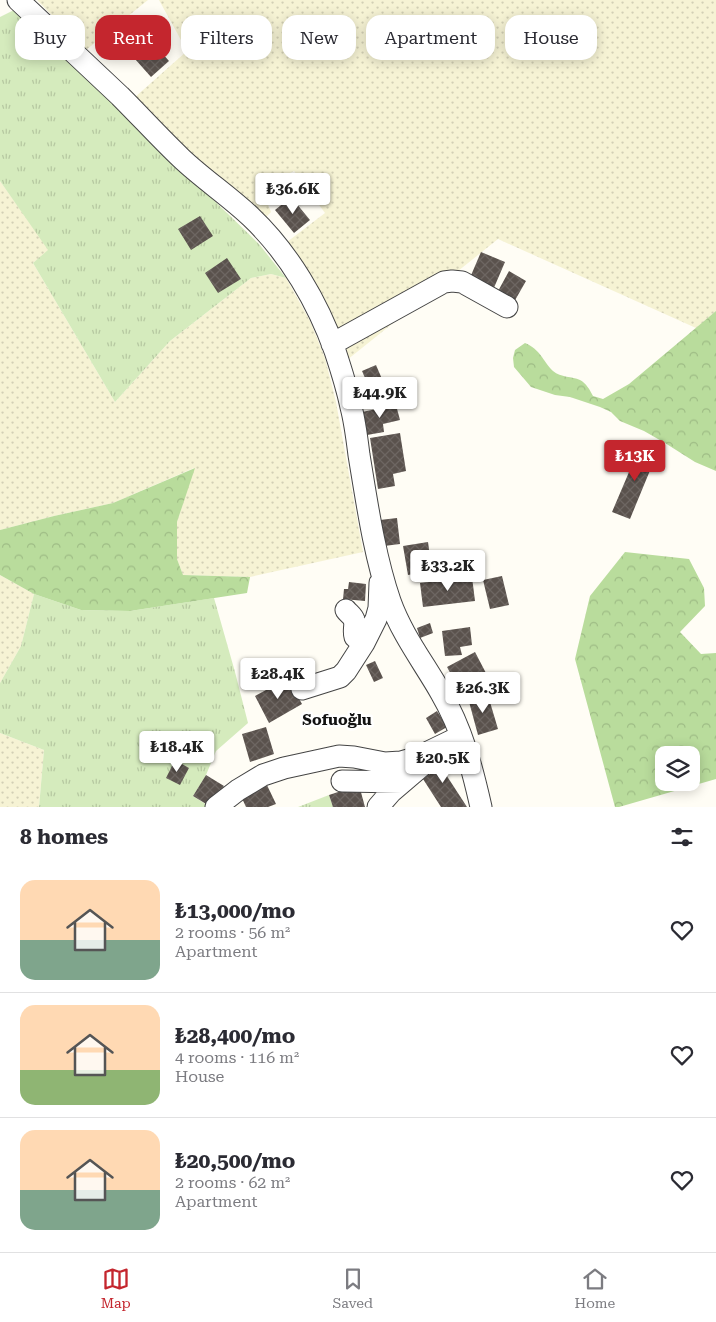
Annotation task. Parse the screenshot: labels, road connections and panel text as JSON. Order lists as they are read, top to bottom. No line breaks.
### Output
{"districts":["Sofuoğlu"],"page":{"chip":["Buy","Rent","Filters","New","Apartment","House"],"price":["₺36.6K","₺44.9K","₺13K","₺33.2K","₺28.4K","₺26.3K","₺18.4K","₺20.5K"],"heading":"8 homes","list":[{"name":"₺13,000/mo","note":"2 rooms · 56 m² · Apartment"},{"name":"₺28,400/mo","note":"4 rooms · 116 m² · House"},{"name":"₺20,500/mo","note":"2 rooms · 62 m² · Apartment"}],"tabs":["Map","Saved","Home"]}}
